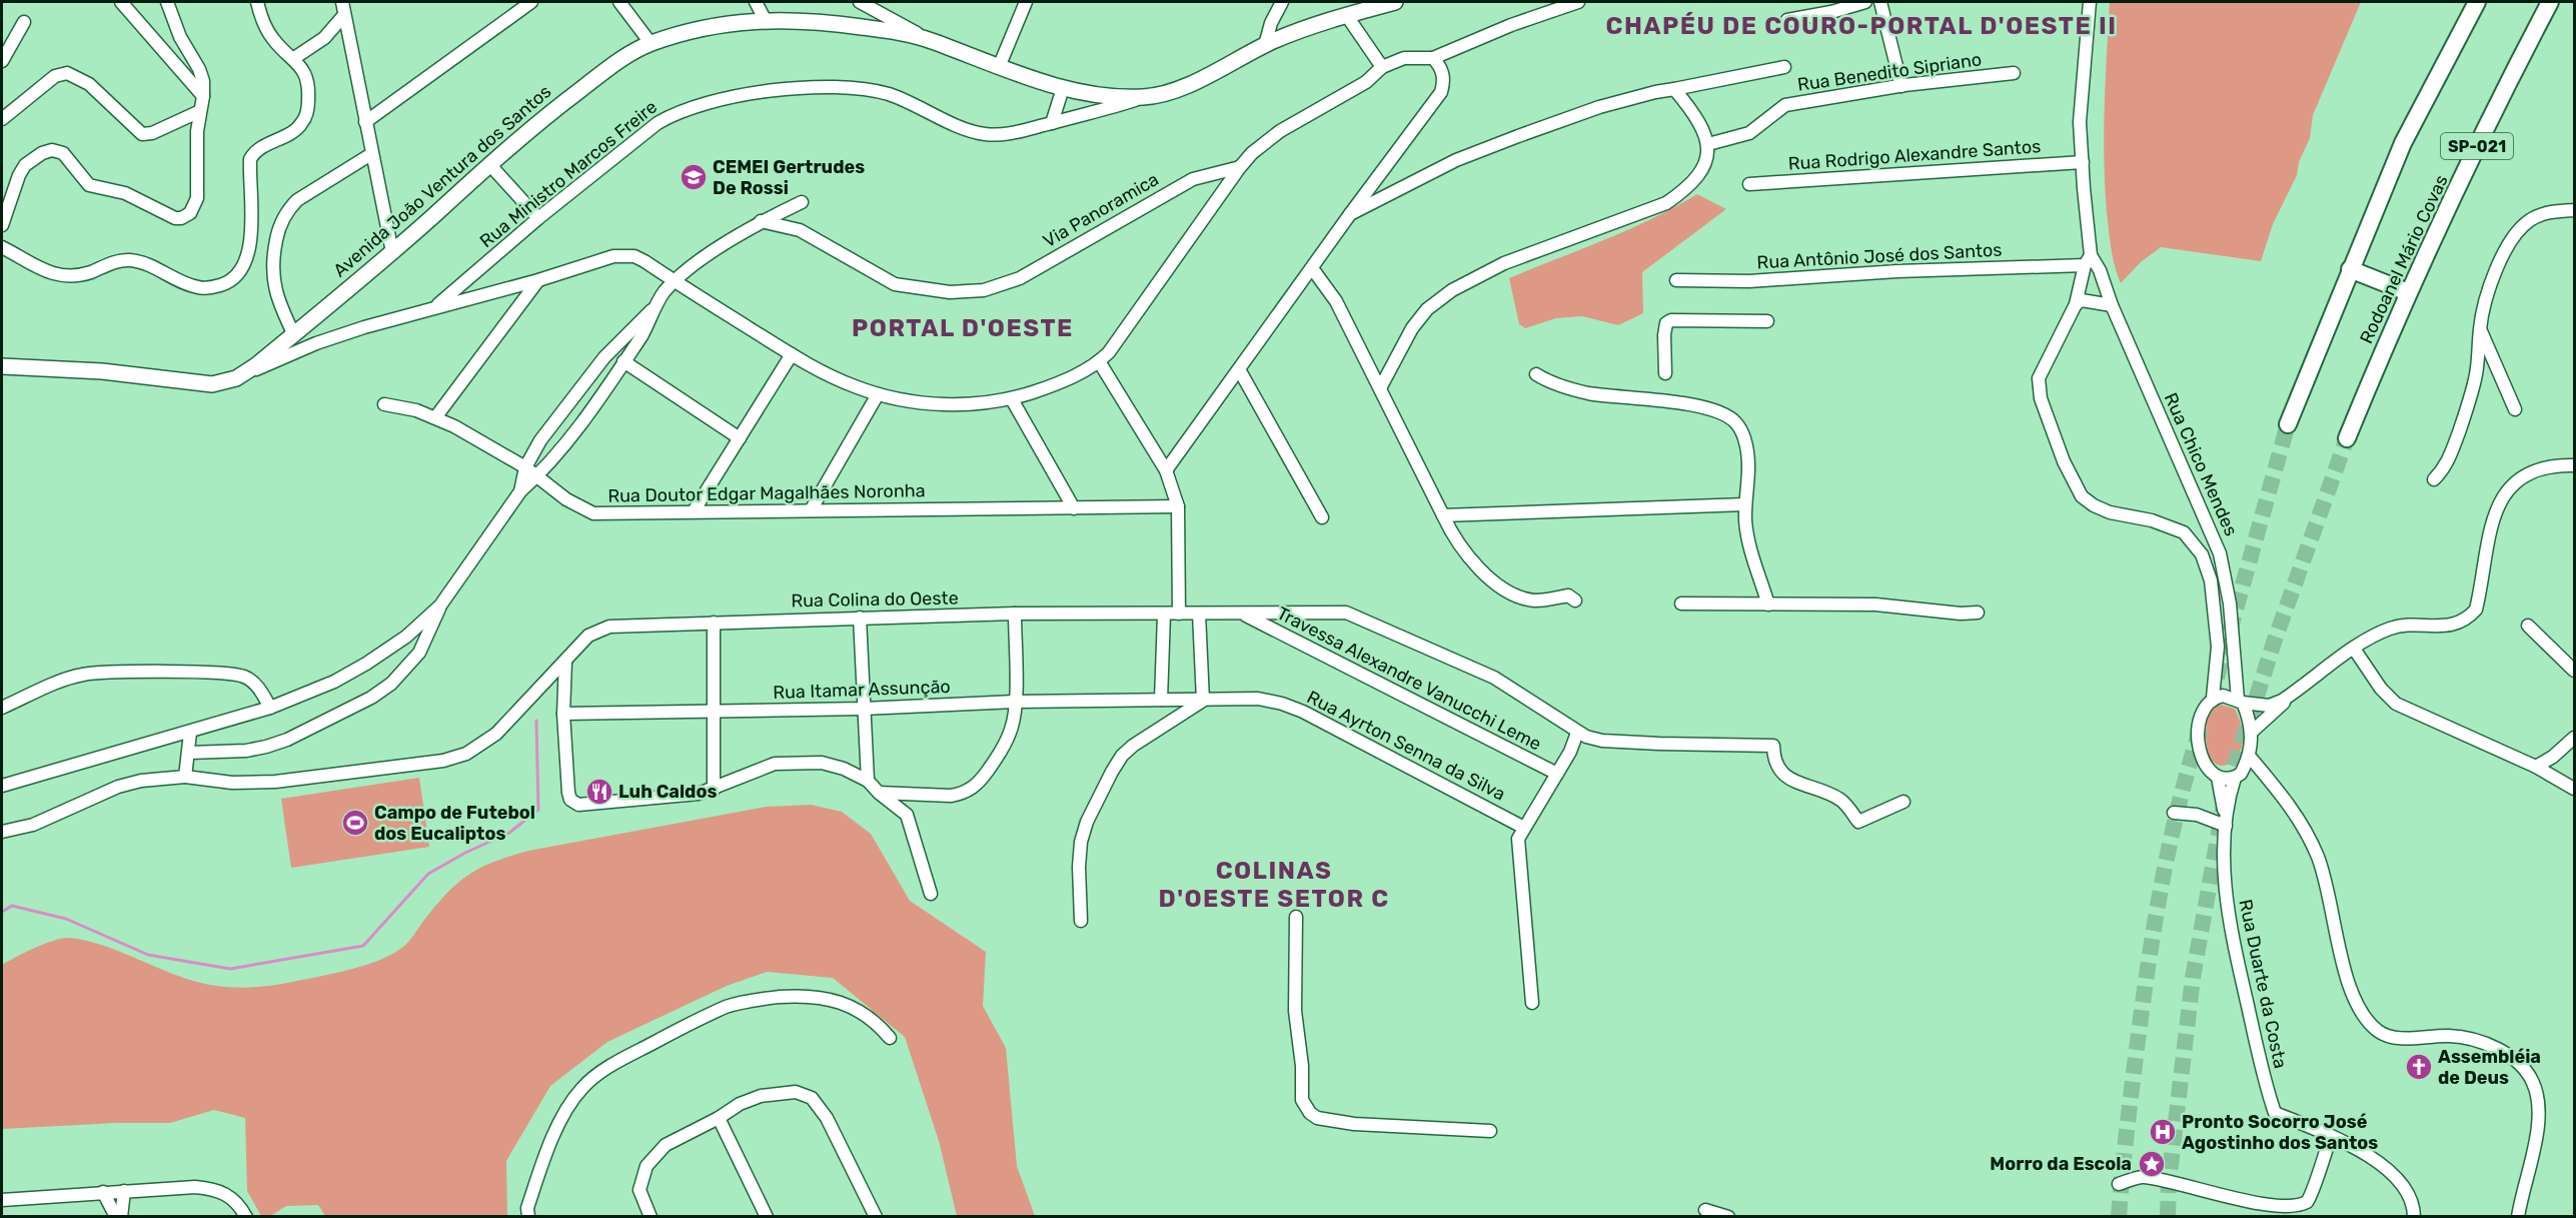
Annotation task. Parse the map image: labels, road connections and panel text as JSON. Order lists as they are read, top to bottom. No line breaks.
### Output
{"streets":{"highway":["SP-021","Rodoanel Mário Covas"],"main road":["Avenida João Ventura dos Santos"],"street":["Rua Benedito Sipriano","Rua Rodrigo Alexandre Santos","Rua Ministro Marcos Freire","Via Panoramica","Rua Antônio José dos Santos","Rua Chico Mendes","Rua Doutor Edgar Magalhães Noronha","Rua Colina do Oeste","Travessa Alexandre Vanucchi Leme","Rua Itamar Assunção","Rua Ayrton Senna da Silva","Rua Duarte da Costa"]},"crossings":[["Rua Rodrigo Alexandre Santos","Rua Chico Mendes"],["Rua Ministro Marcos Freire","Avenida João Ventura dos Santos"],["Rua Antônio José dos Santos","Rua Chico Mendes"],["Rua Chico Mendes","Rua Duarte da Costa"],["Rua Colina do Oeste","Travessa Alexandre Vanucchi Leme"],["Rua Itamar Assunção","Rua Ayrton Senna da Silva"]],"districts":["CHAPÉU DE COURO-PORTAL D'OESTE II","PORTAL D'OESTE","COLINAS D'OESTE SETOR C"],"places":{"school or university":["CEMEI Gertrudes De Rossi"],"restaurant":["Luh Caldos"],"sports":["Campo de Futebol dos Eucaliptos"],"church":["Assembléia de Deus"],"hospital":["Pronto Socorro José Agostinho dos Santos"],"place":["Morro da Escola"]}}
